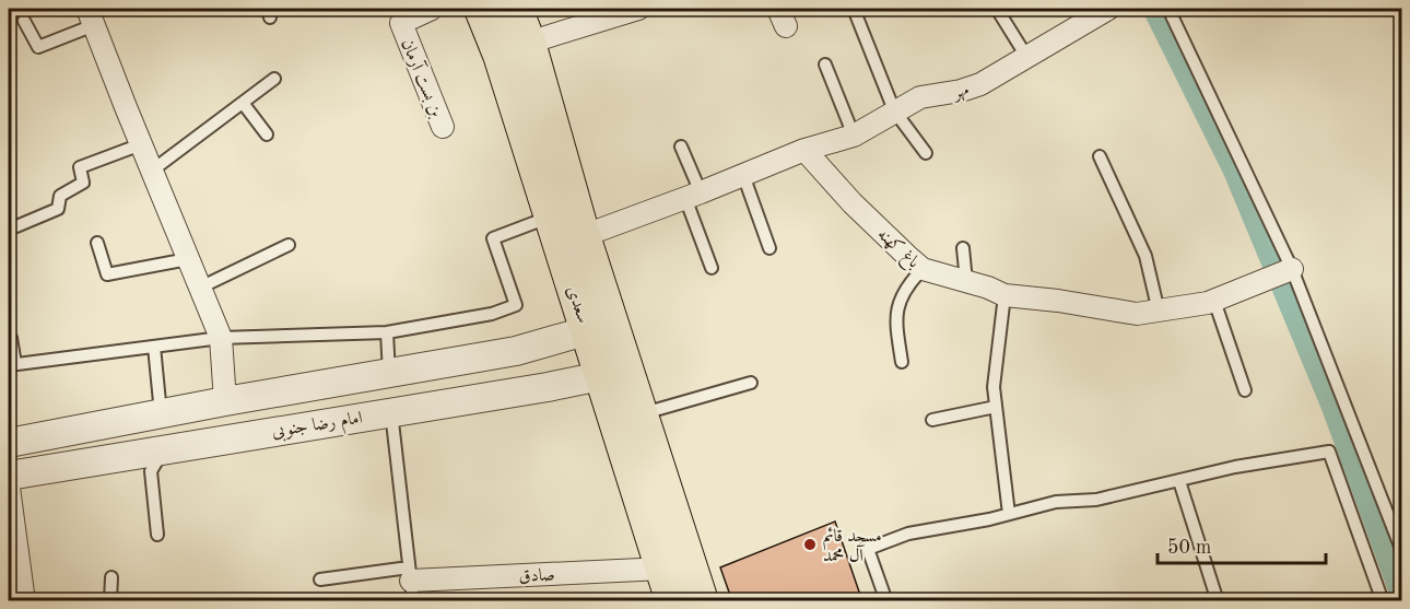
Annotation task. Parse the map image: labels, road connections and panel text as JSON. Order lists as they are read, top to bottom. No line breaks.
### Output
{"streets":{"main road":["سعدی"],"street":["بن بست آرمان","مهر","باغ کهنه","امام رضا جنوبی","صادق"]},"crossings":[["مهر","باغ کهنه"],["سعدی","امام رضا جنوبی"],["سعدی","صادق"]],"places":["مسجد قائم آل محمد"],"scale_bar":"50 m"}
